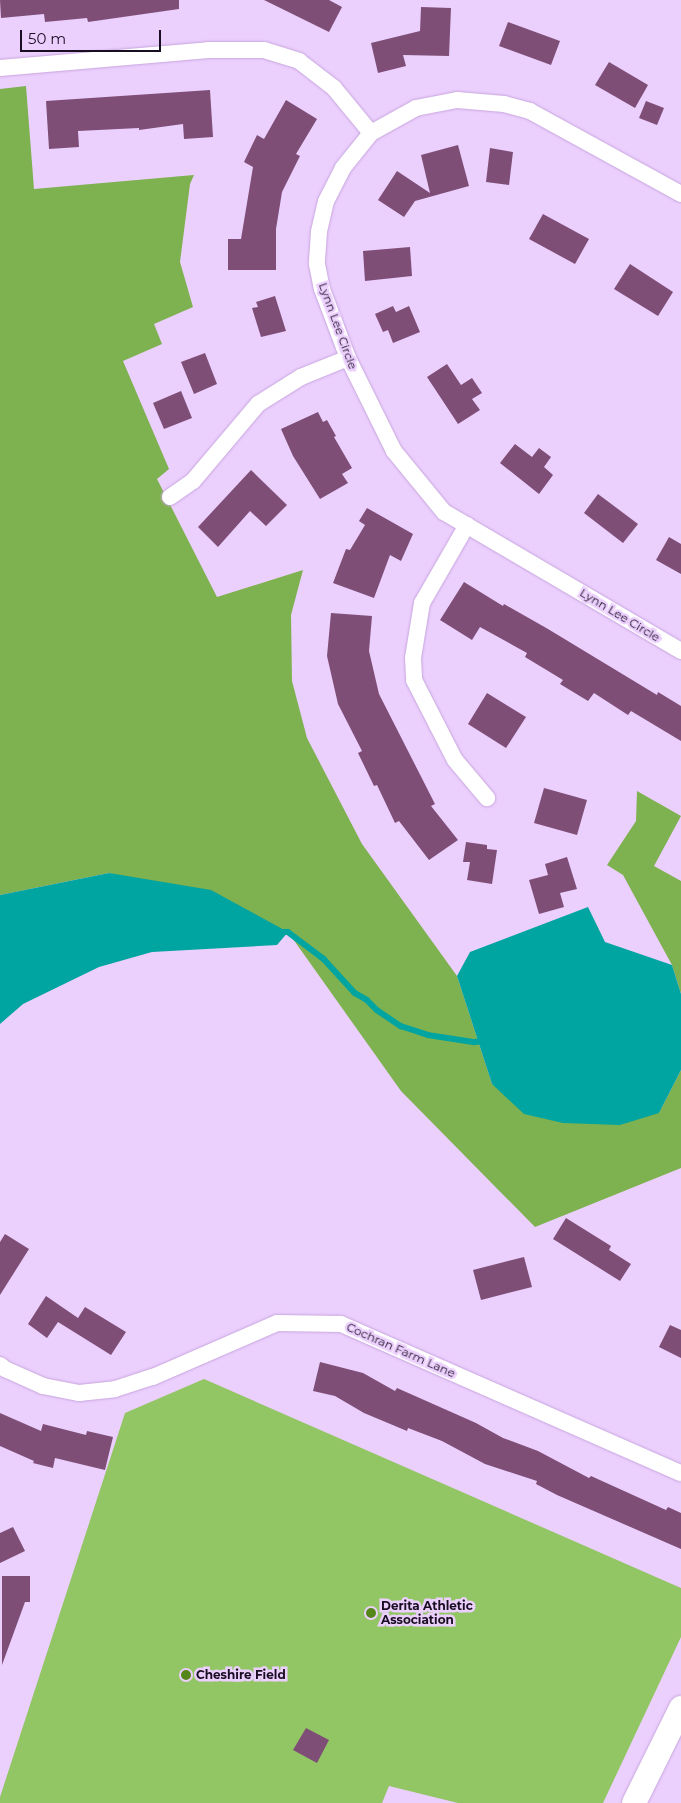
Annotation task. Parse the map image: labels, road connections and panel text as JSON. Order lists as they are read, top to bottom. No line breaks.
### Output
{"streets":{"street":["Lynn Lee Circle","Cochran Farm Lane"]},"places":["Derita Athletic Association","Cheshire Field"],"scale_bar":"50 m"}
